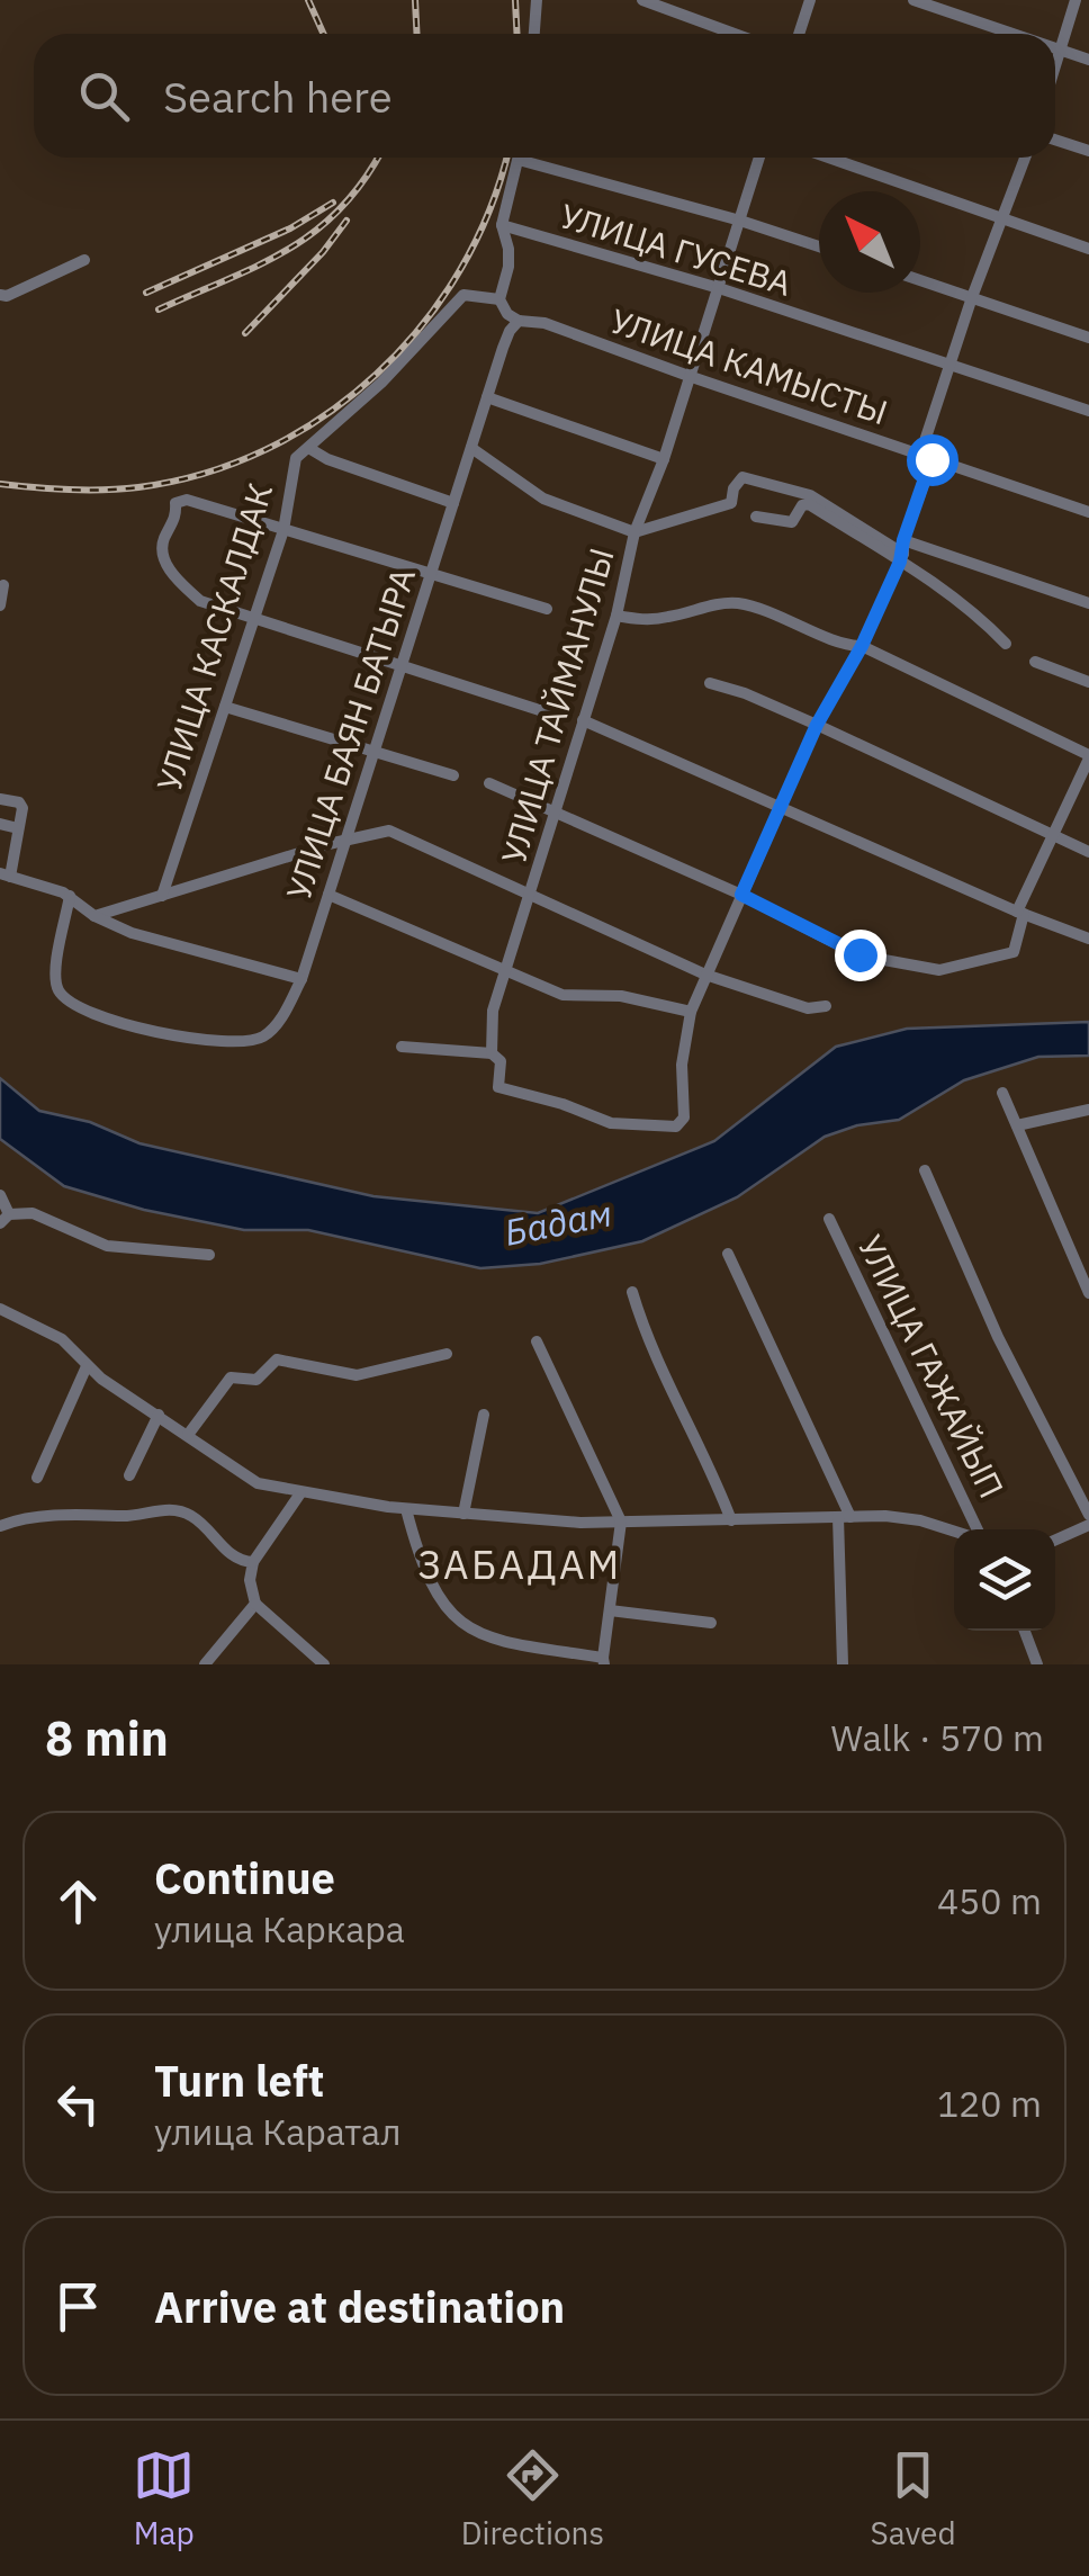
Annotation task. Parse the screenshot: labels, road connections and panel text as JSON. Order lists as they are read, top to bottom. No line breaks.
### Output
{"streets":{"street":["УЛИЦА ГУСЕВА","УЛИЦА КАМЫСТЫ","УЛИЦА КАСКАЛДАК","УЛИЦА ТАЙМАНУЛЫ","УЛИЦА БАЯН БАТЫРА","УЛИЦА ГАЖАЙЫП"]},"crossings":[["УЛИЦА ГУСЕВА","УЛИЦА ТАЙМАНУЛЫ"],["УЛИЦА КАМЫСТЫ","УЛИЦА ТАЙМАНУЛЫ"],["УЛИЦА КАМЫСТЫ","УЛИЦА БАЯН БАТЫРА"]],"districts":["ЗАБАДАМ"],"water":["Бадам"],"north":"top left","page":{"search":"Search here","heading":["8 min","Walk · 570 m"],"list":[["Continue","улица Каркара","450 m"],["Turn left","улица Каратал","120 m"],"Arrive at destination"],"nav":["Map","Directions","Saved"]}}
